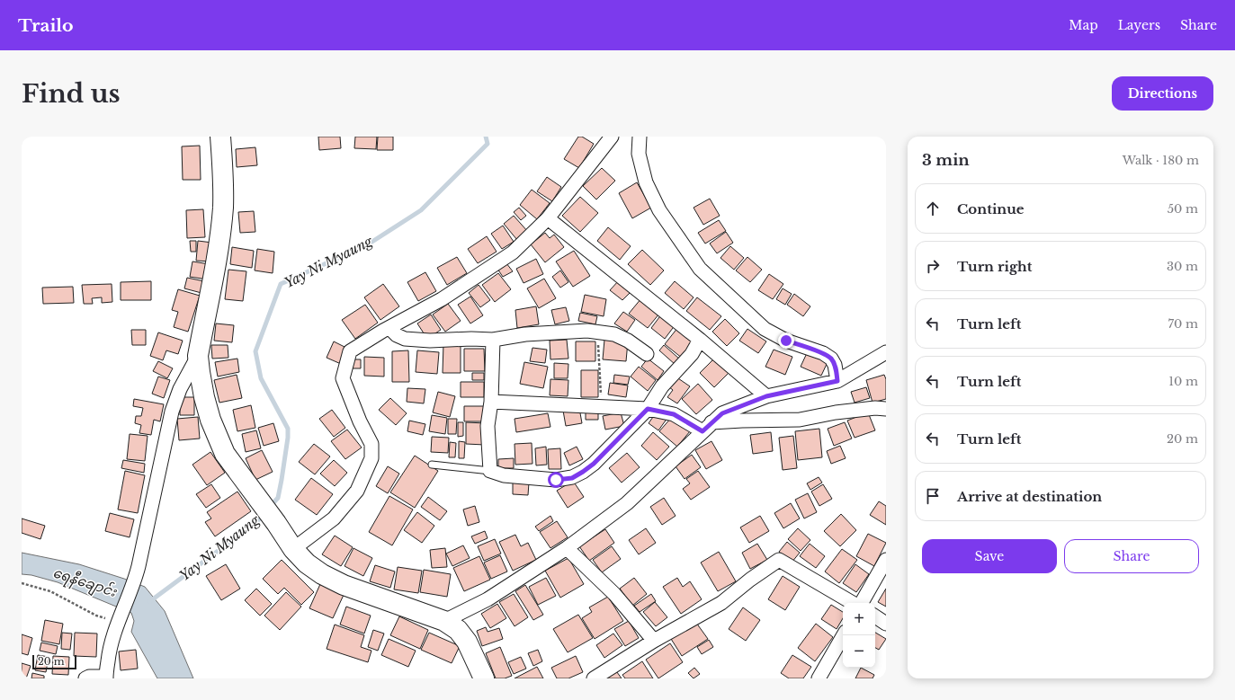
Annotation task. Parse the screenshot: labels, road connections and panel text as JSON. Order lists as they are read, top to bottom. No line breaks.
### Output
{"water":["Yay Ni Myaung","ရေနီချောင်း"],"scale_bar":"20 m","page":{"header":"Trailo","nav":["Map","Layers","Share"],"buttons":["Directions",["Save","Share"]],"title":"Find us","heading":["3 min","Walk · 180 m"],"list":[["Continue","50 m"],["Turn right","30 m"],["Turn left","70 m"],["Turn left","10 m"],["Turn left","20 m"],"Arrive at destination"],"map_buttons":["+","−"],"scale":"20 m"}}
